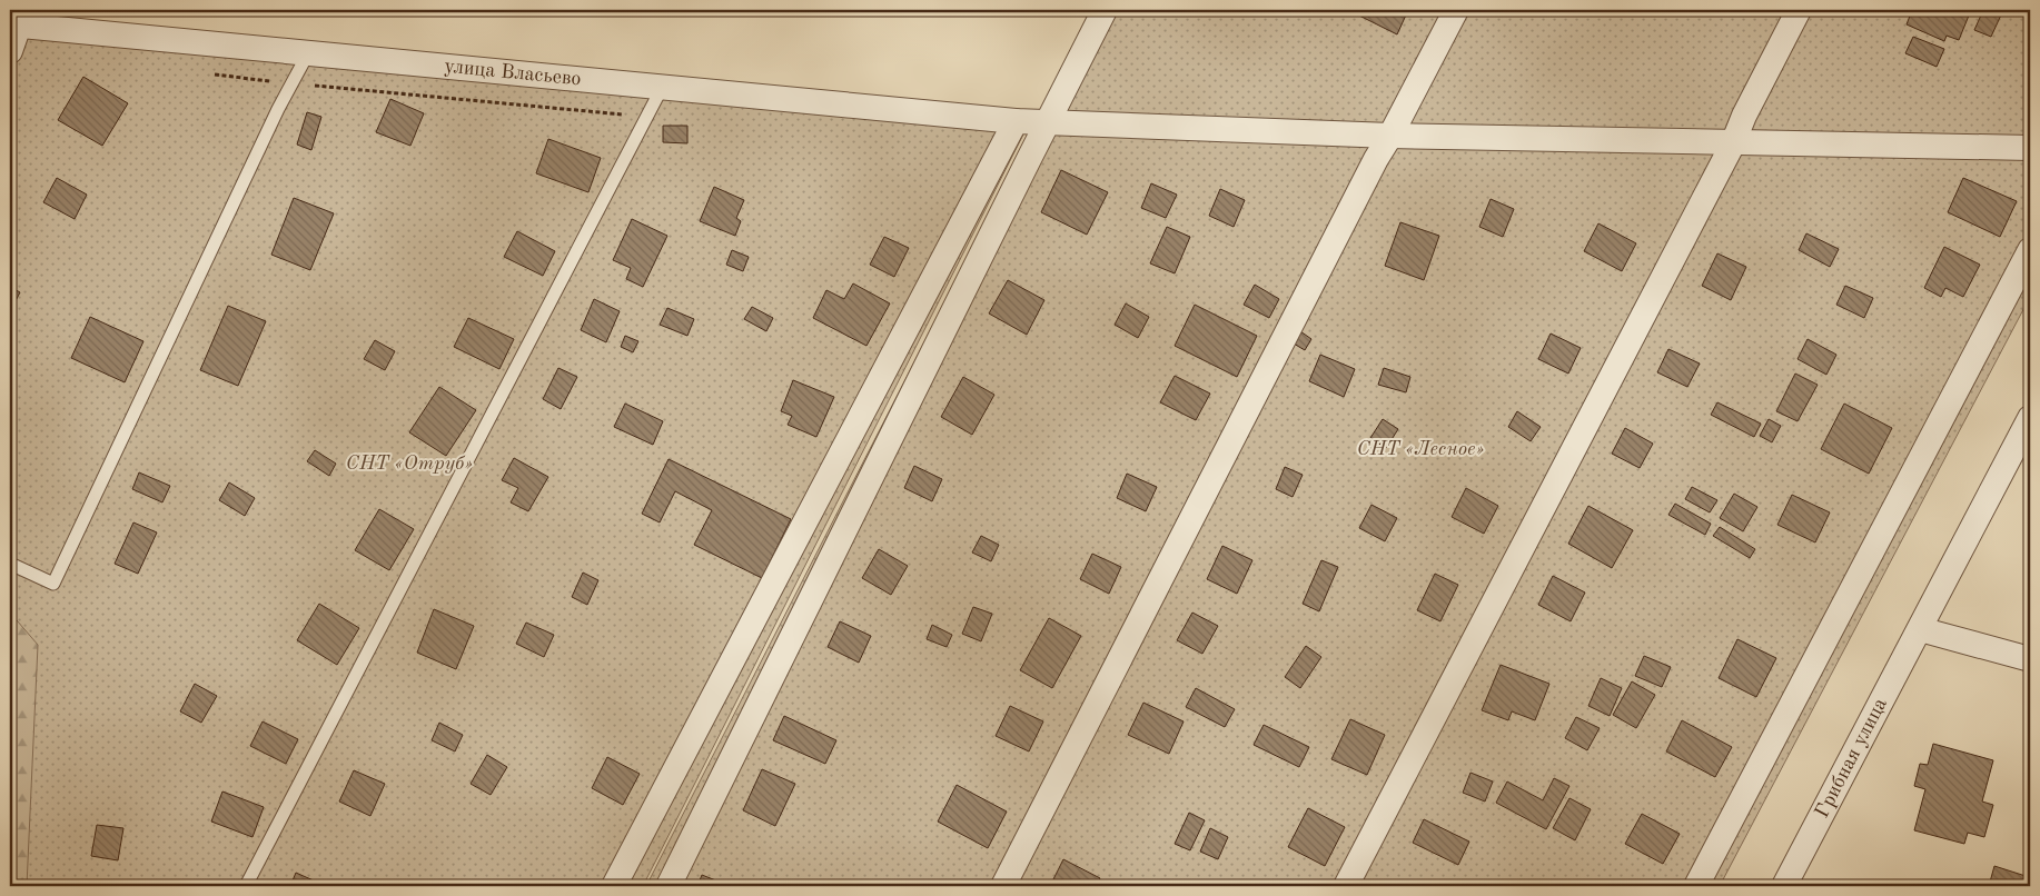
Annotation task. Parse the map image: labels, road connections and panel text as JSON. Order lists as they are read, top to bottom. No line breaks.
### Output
{"streets":{"street":["улица Власьево","Грибная улица"]},"parks":["СНТ «Лесное»","СНТ «Отруб»"]}
